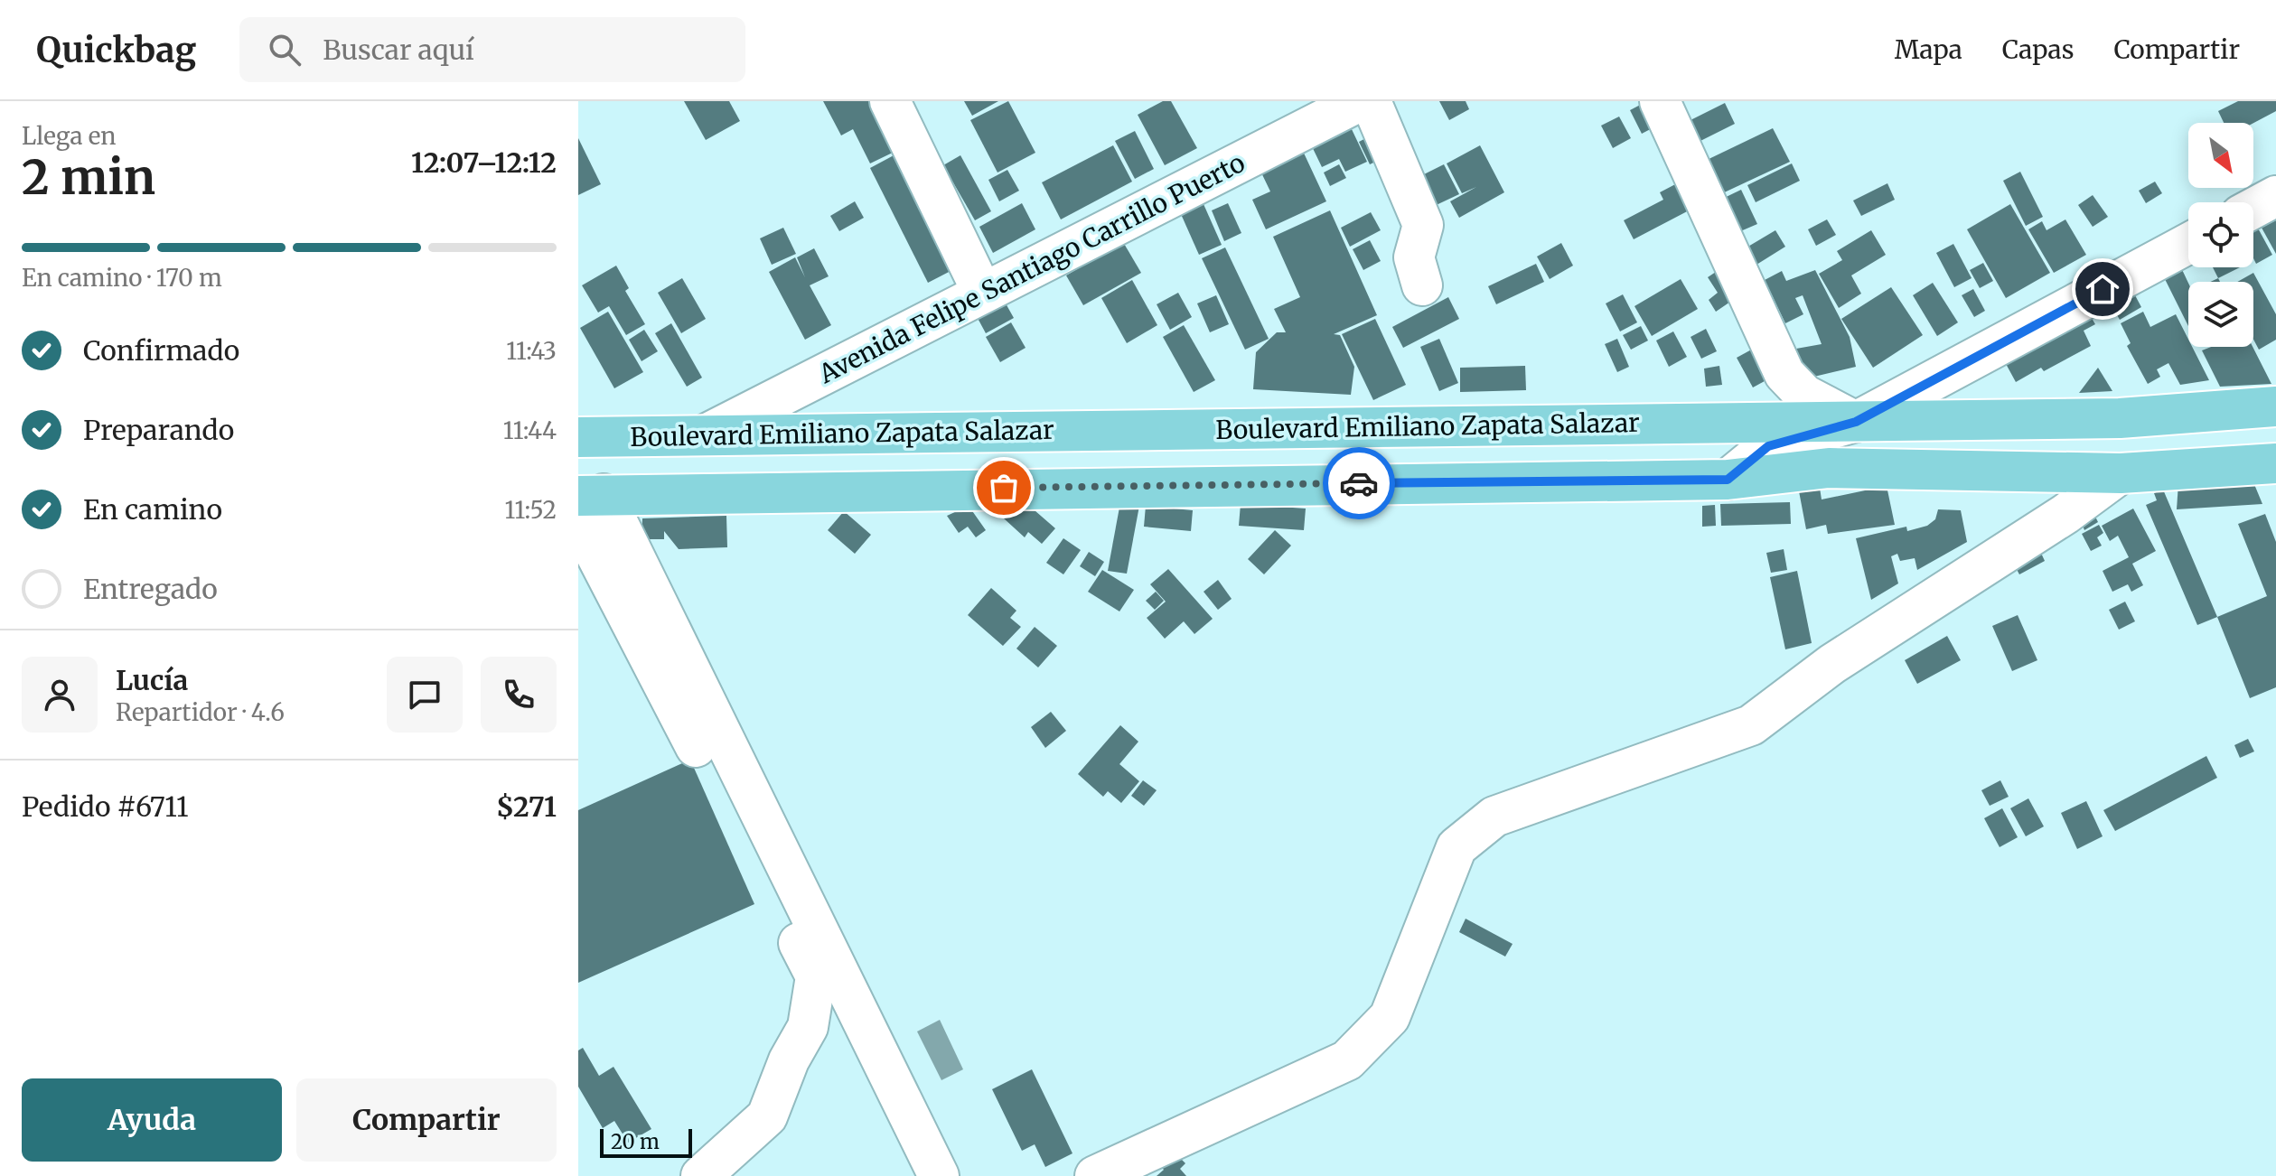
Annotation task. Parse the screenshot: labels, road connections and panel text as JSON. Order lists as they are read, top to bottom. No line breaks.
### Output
{"streets":{"main road":["Boulevard Emiliano Zapata Salazar"],"street":["Avenida Felipe Santiago Carrillo Puerto"]},"crossings":[["Avenida Felipe Santiago Carrillo Puerto","Boulevard Emiliano Zapata Salazar"]],"scale_bar":"20 m","north":"bottom right","page":{"header":"Quickbag","search":"Buscar aquí","nav":["Mapa","Capas","Compartir"],"heading":["2 min","Llega en","12:07–12:12"],"panel":["Lucía","Repartidor · 4.6","Pedido #6711","$271"],"bar":"En camino · 170 m","list":[["Confirmado","11:43"],["Preparando","11:44"],["En camino","11:52"],"Entregado"],"buttons":["Ayuda","Compartir"],"scale":"20 m"}}
